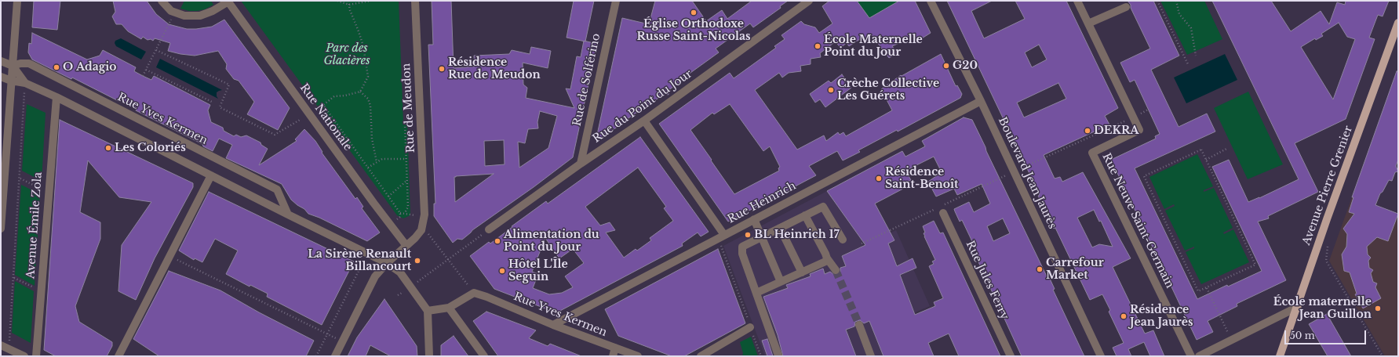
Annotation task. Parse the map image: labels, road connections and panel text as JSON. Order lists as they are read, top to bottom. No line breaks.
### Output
{"streets":{"main road":["Avenue Pierre Grenier"],"street":["Rue de Solférino","Rue du Point du Jour","Rue de Meudon","Rue Nationale","Rue Yves Kermen","Boulevard Jean Jaurès","Rue Heinrich","Rue Neuve Saint-Germain","Avenue Émile Zola","Rue Jules Ferry"]},"crossings":[["Rue de Solférino","Rue du Point du Jour"],["Rue Yves Kermen","Rue Heinrich"],["Boulevard Jean Jaurès","Rue Heinrich"]],"parks":["Parc des Glacières"],"places":["Église Orthodoxe Russe Saint-Nicolas","École Maternelle Point du Jour","G20","O Adagio","Résidence Rue de Meudon","Crèche Collective Les Guérets","DEKRA","Les Coloriés","Résidence Saint-Benoît","BL Heinrich 17","Alimentation du Point du Jour","La Sirène Renault Billancourt","Carrefour Market","Hôtel L'Île Seguin","École maternelle Jean Guillon","Résidence Jean Jaurès"],"scale_bar":"50 m"}
